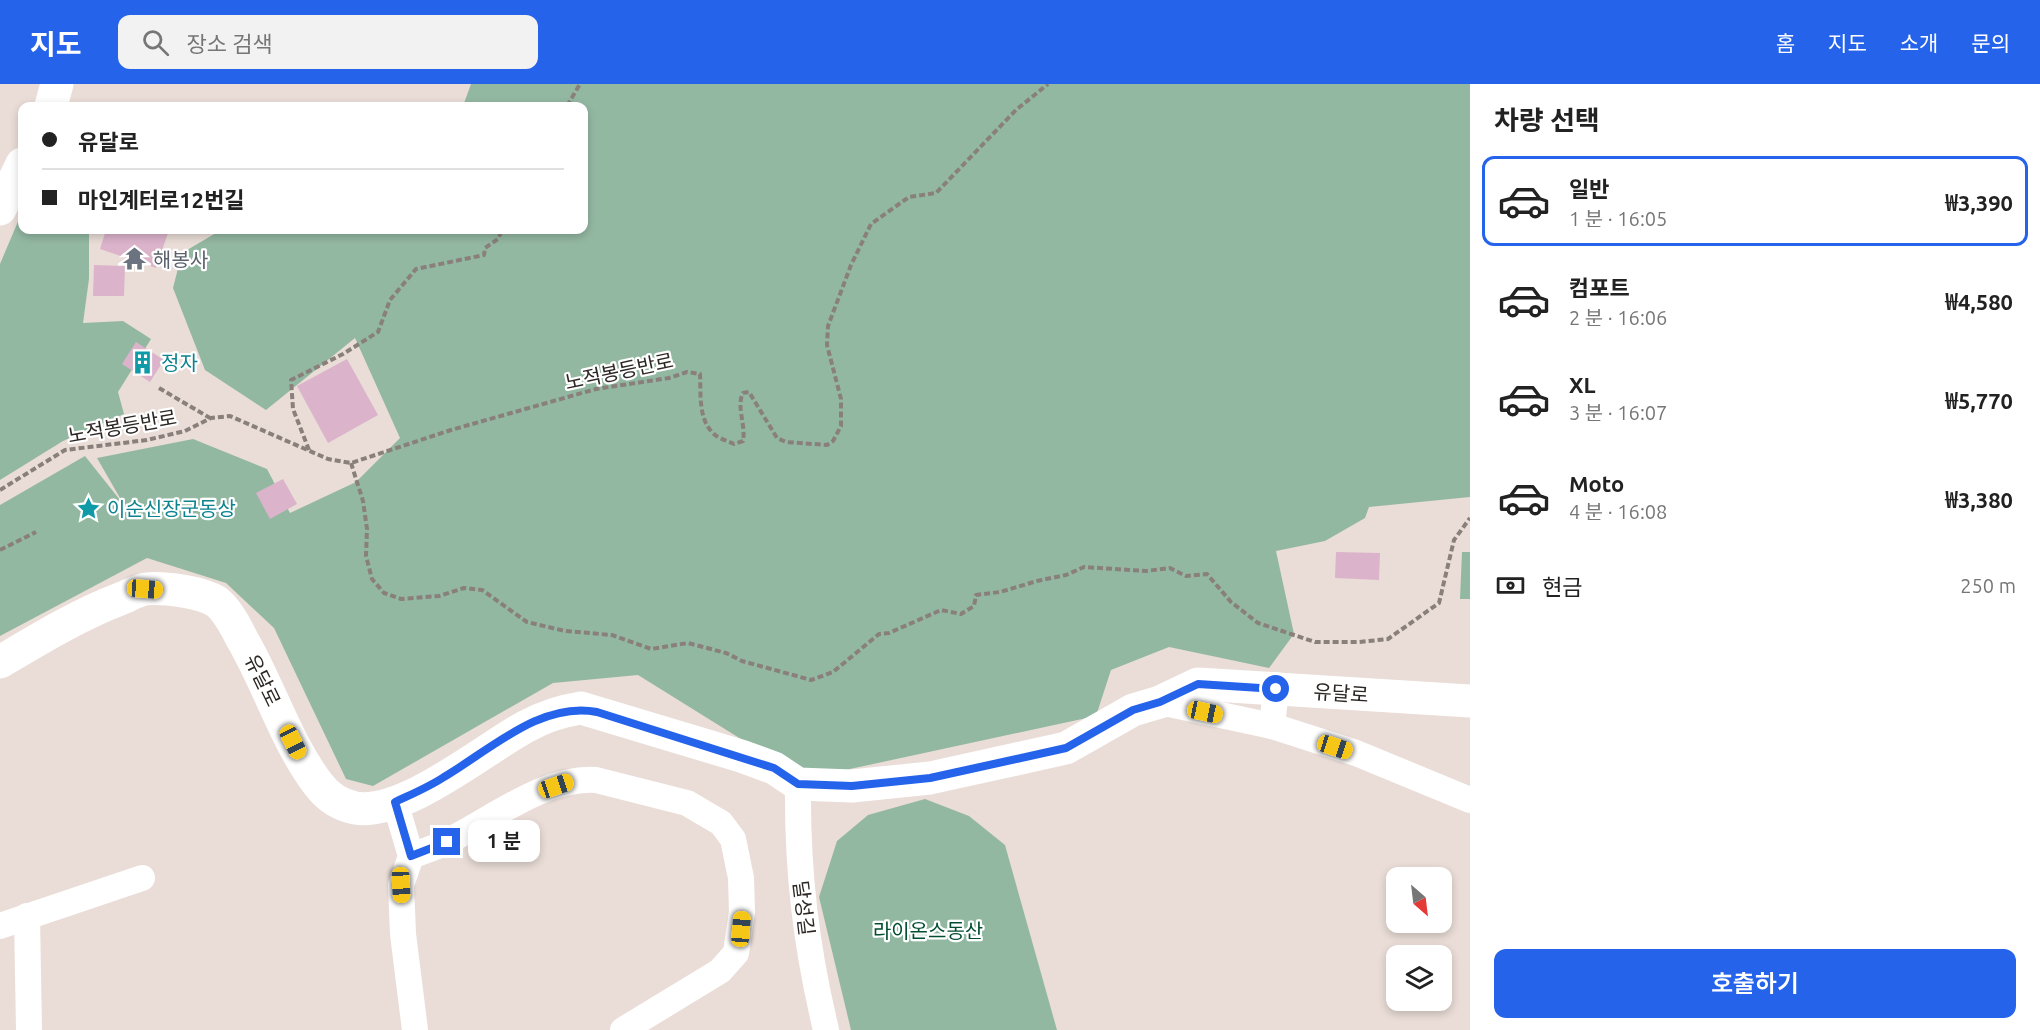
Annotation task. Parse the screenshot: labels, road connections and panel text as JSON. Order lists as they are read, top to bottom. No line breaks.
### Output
{"streets":{"street":["유달로","달성길"],"path":["노적봉등반로"]},"crossings":[["유달로","달성길"]],"parks":["라이온스동산"],"places":{"temple":["해봉사"],"building":["정자"],"place":["이순신장군동상"]},"north":"bottom right","page":{"header":"지도","search":"장소 검색","nav":["홈","지도","소개","문의"],"heading":"차량 선택","banner":["유달로","마인계터로12번길"],"list":[{"name":"일반","note":"1 분 · 16:05","value":"₩3,390"},{"name":"컴포트","note":"2 분 · 16:06","value":"₩4,580"},{"name":"XL","note":"3 분 · 16:07","value":"₩5,770"},{"name":"Moto","note":"4 분 · 16:08","value":"₩3,380"}],"pay":["현금","250 m"],"bubble":"1 분","buttons":"호출하기"}}
